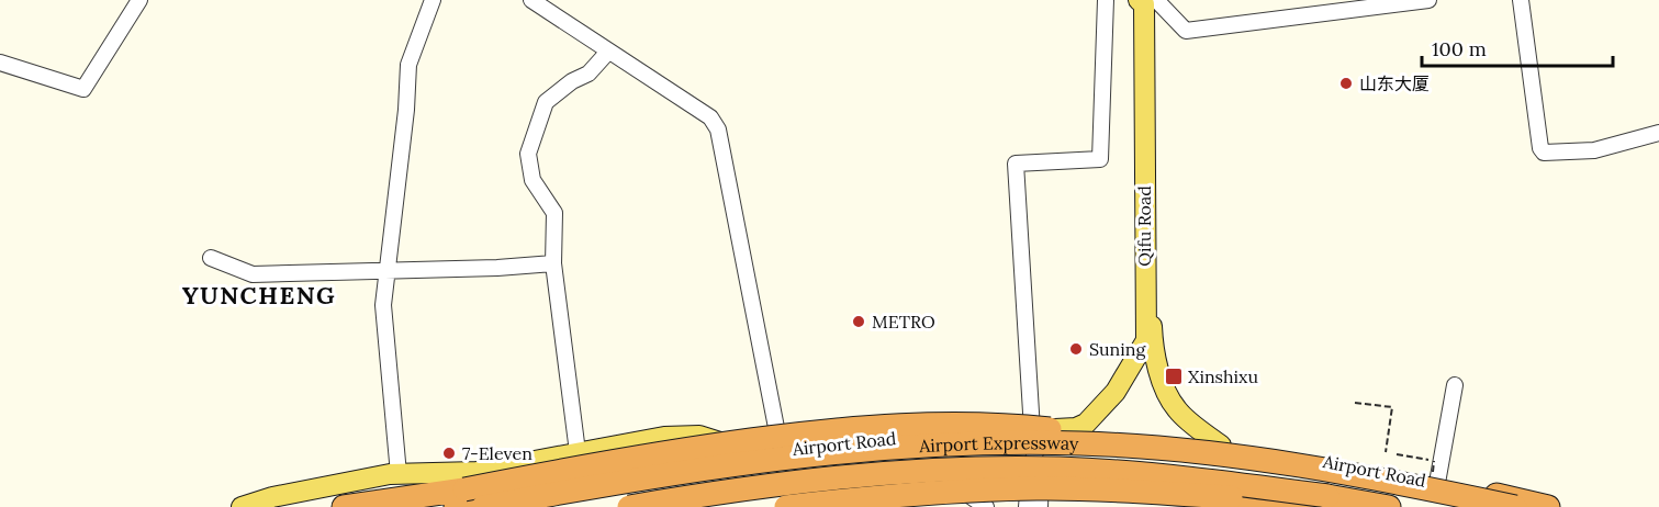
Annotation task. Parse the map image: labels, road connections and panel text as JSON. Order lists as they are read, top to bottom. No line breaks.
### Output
{"streets":{"highway":["Airport Road","Airport Expressway"],"main road":["Qifu Road"]},"crossings":[["Qifu Road","Airport Road"]],"districts":["YUNCHENG"],"places":{"other":["山东大厦","METRO","Suning","7-Eleven"],"transit":["Xinshixu"]},"scale_bar":"100 m"}
